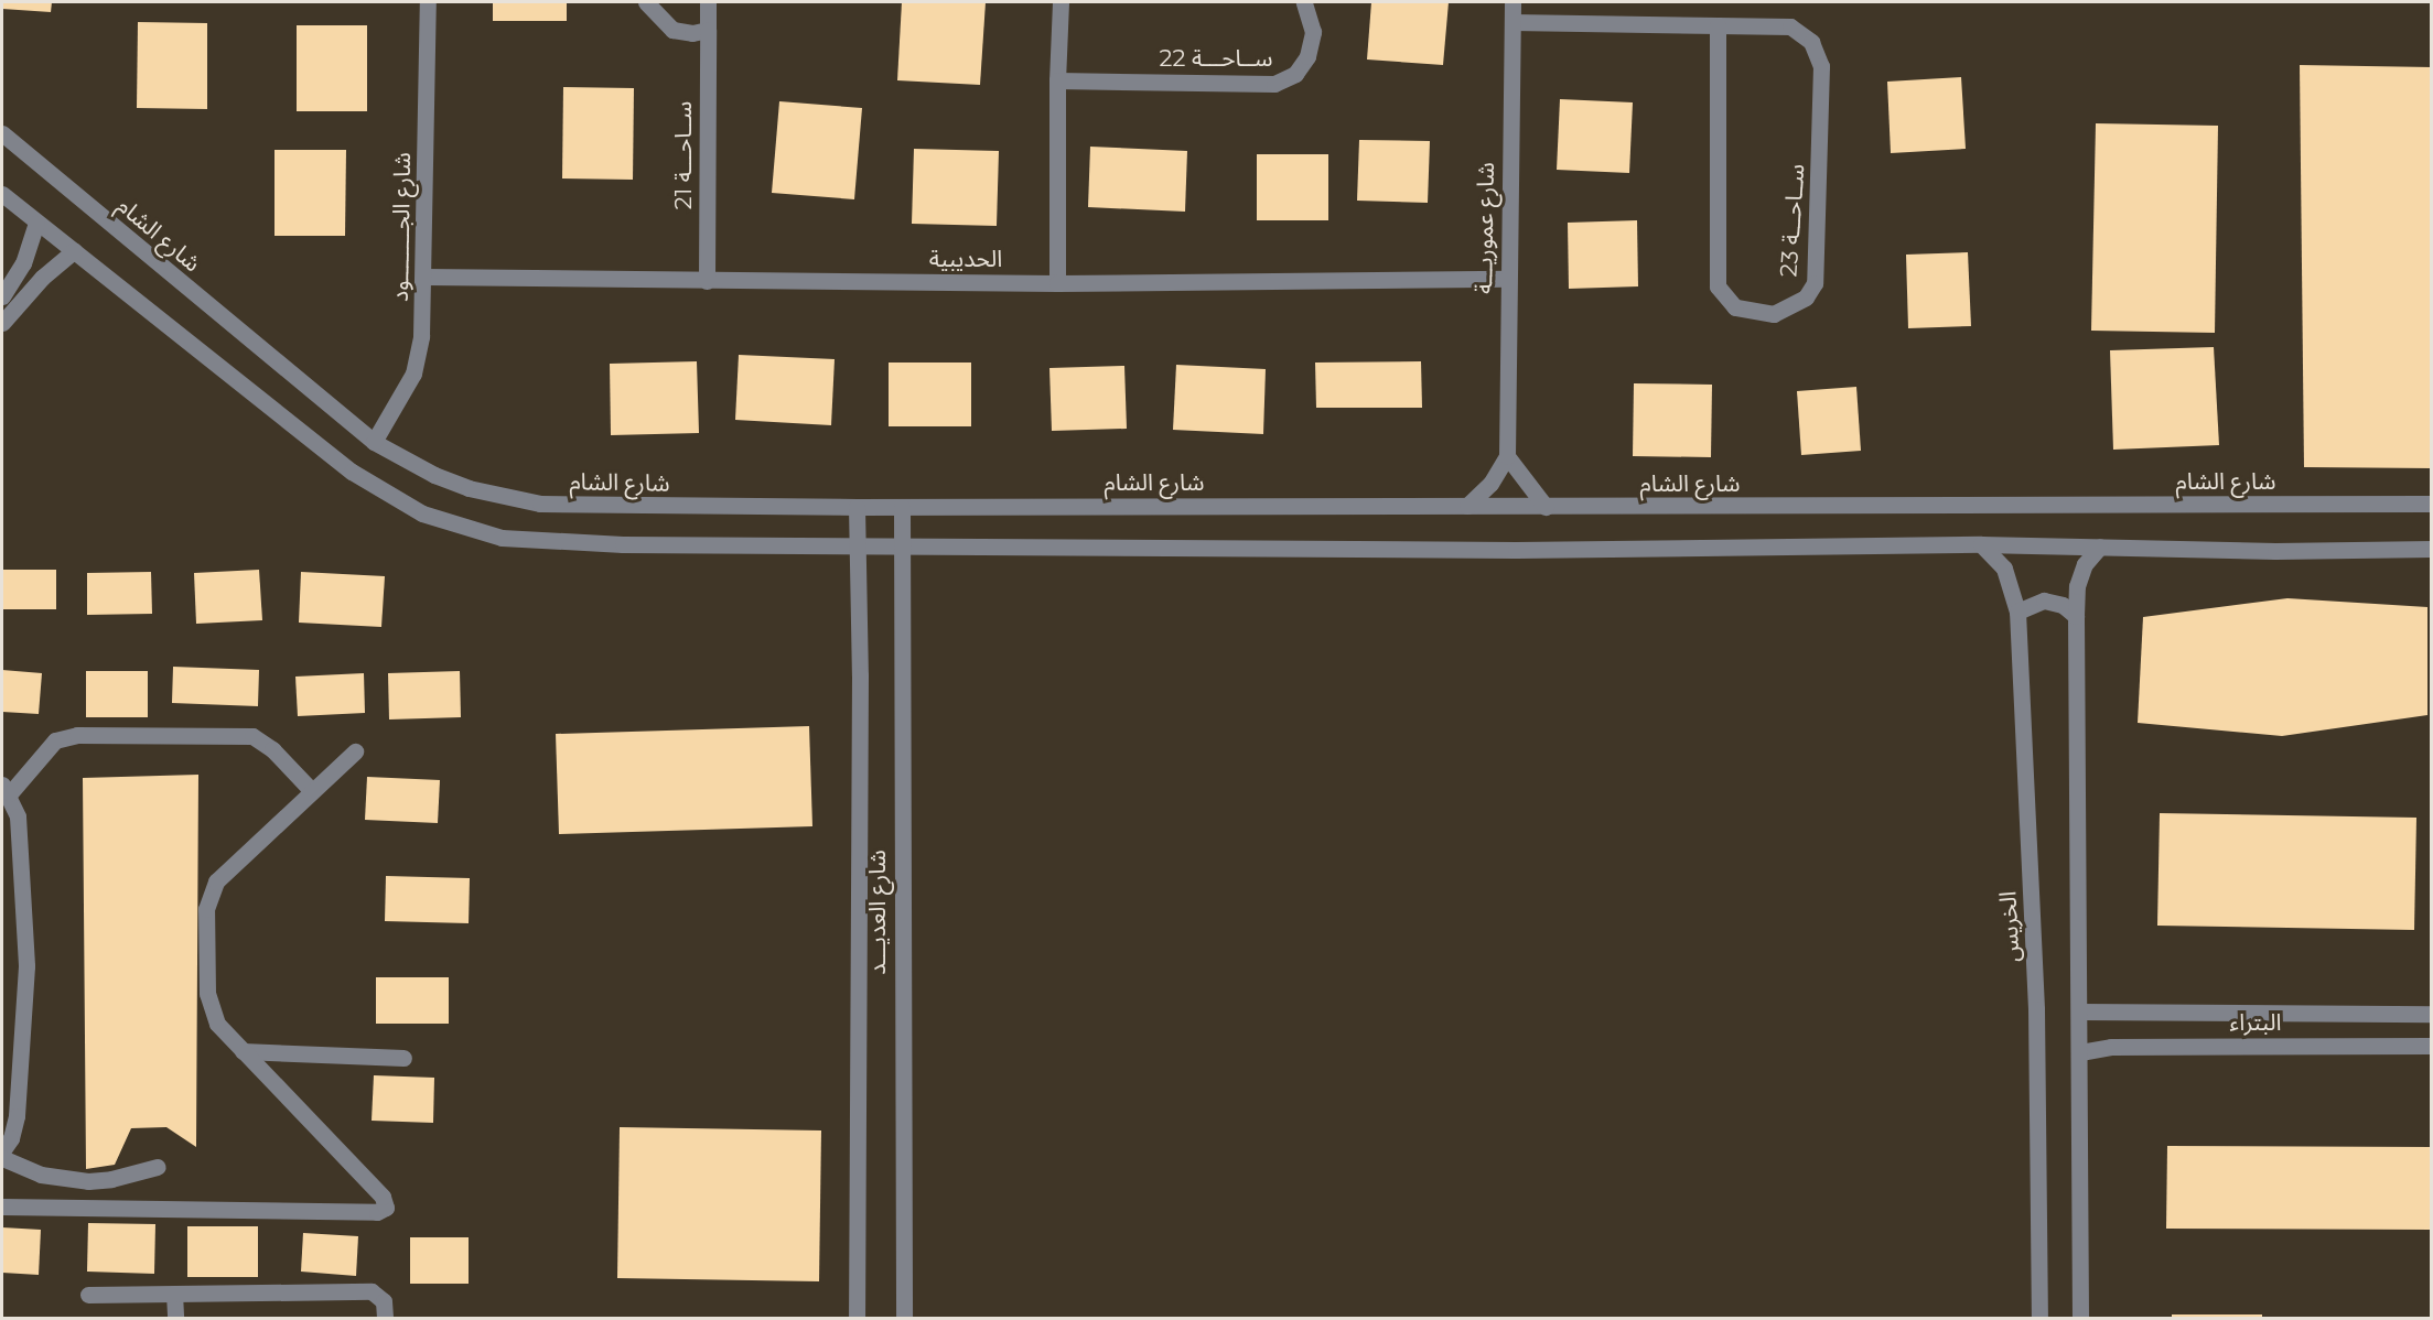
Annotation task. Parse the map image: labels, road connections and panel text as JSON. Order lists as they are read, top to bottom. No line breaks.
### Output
{"streets":{"street":["ســاحـــة 22","ســاحـــة 21","ســاحـــة 23","شارع الجــــــــود","شارع عموريـــة","شارع الشام","الحديبية","شارع العديـــد","الخريس","البتراء"]},"crossings":[["ســاحـــة 21","الحديبية"],["ســاحـــة 23","شارع عموريـــة"],["شارع الجــــــــود","شارع الشام"],["شارع الجــــــــود","الحديبية"],["شارع عموريـــة","شارع الشام"],["شارع عموريـــة","الحديبية"],["شارع الشام","شارع العديـــد"]]}
